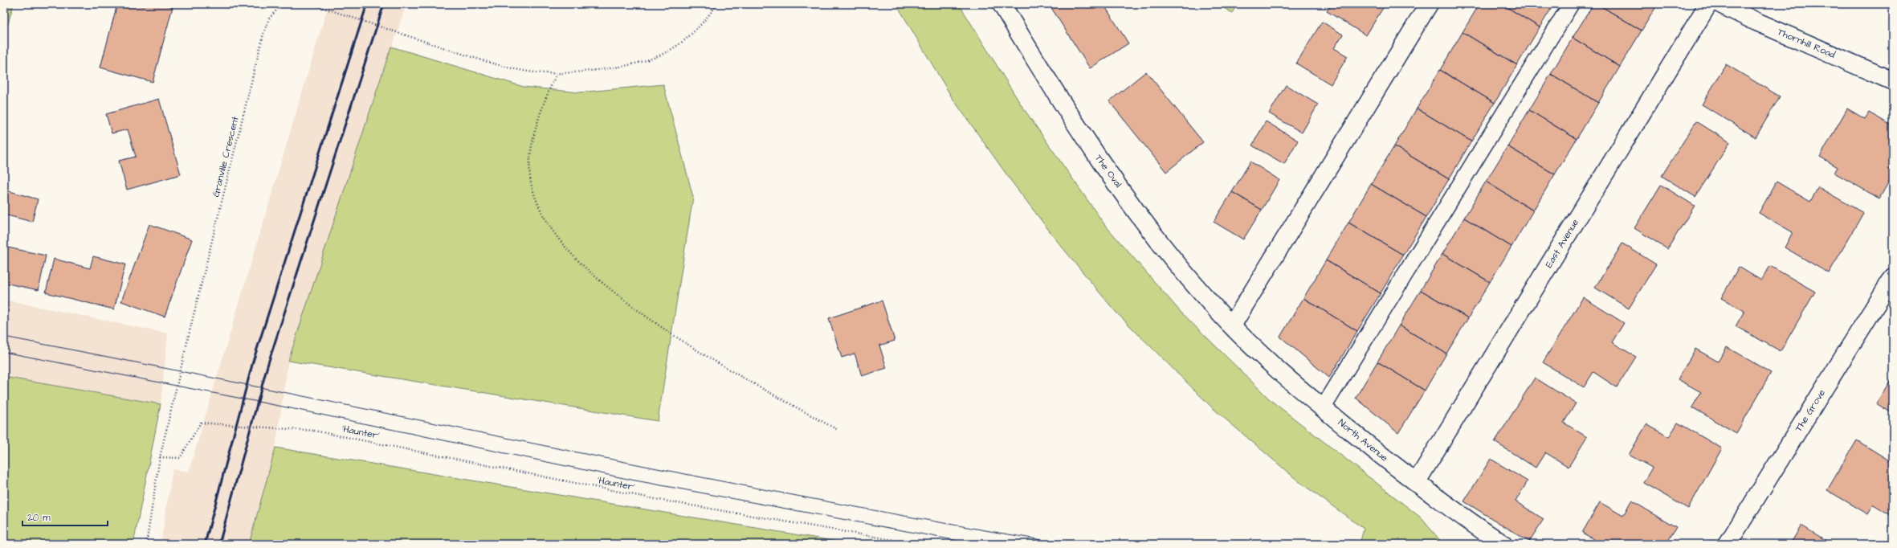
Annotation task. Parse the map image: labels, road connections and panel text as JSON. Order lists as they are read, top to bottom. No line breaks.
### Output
{"streets":{"street":["Thornhill Road","The Oval","East Avenue","The Grove","North Avenue"],"path":["Granville Crescent","'Haunter'"]},"crossings":[["Granville Crescent","'Haunter'"],["The Oval","North Avenue"],["East Avenue","North Avenue"]],"scale_bar":"20 m"}
